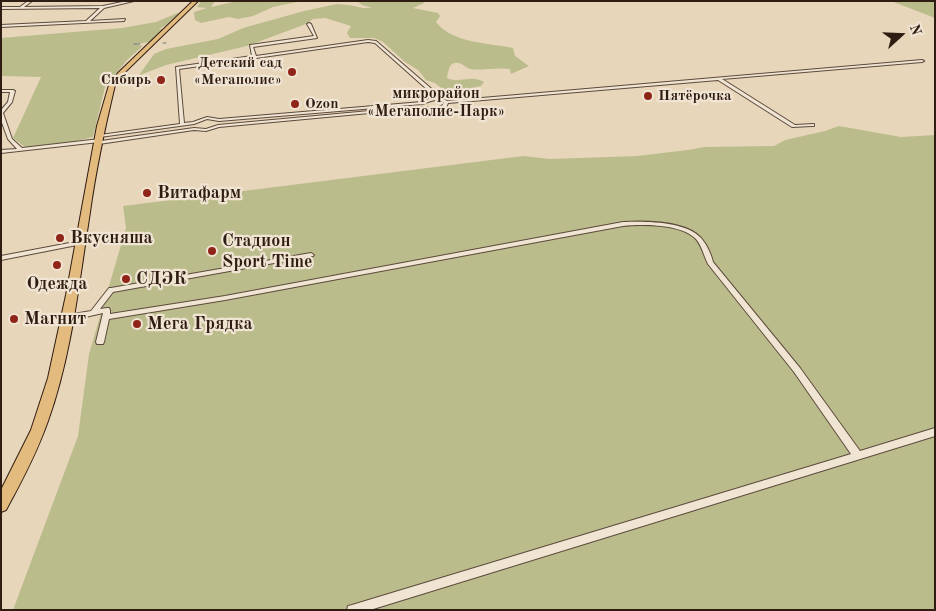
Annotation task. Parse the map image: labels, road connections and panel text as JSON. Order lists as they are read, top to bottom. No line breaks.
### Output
{"districts":["микрорайон «Мегаполис-Парк»"],"places":["Детский сад «Мегаполис»","Сибирь","Пятёрочка","Ozon","Витафарм","Вкусняша","Стадион Sport Time","Одежда","СДЭК","Магнит","Мега Грядка"],"north":"right"}
